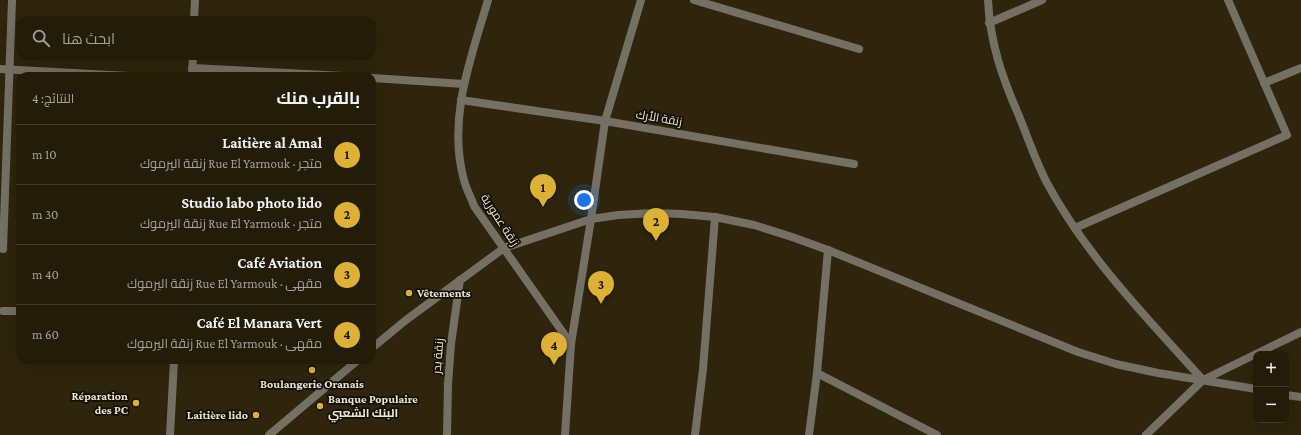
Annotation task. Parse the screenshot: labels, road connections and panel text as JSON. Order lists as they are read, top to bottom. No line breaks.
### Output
{"streets":{"street":["زنقة الأرك","زنقة عمورية","زنقة بدر"]},"crossings":[["زنقة الأرك","زنقة عمورية"]],"places":["Vêtements","Boulangerie Oranais","Réparation des PC","Banque Populaire البنك الشعبي","Laitière lido"],"page":{"search":"ابحث هنا","heading":["بالقرب منك","النتائج: 4"],"list":[{"mark":"1","name":"Laitière al Amal","note":"متجر · Rue El Yarmouk زنقة اليرموك","value":"10 m"},{"mark":"2","name":"Studio labo photo lido","note":"متجر · Rue El Yarmouk زنقة اليرموك","value":"30 m"},{"mark":"3","name":"Café Aviation","note":"مقهى · Rue El Yarmouk زنقة اليرموك","value":"40 m"},{"mark":"4","name":"Café El Manara Vert","note":"مقهى · Rue El Yarmouk زنقة اليرموك","value":"60 m"}],"pins":["1","2","3","4"],"map_buttons":["+","−"]}}
